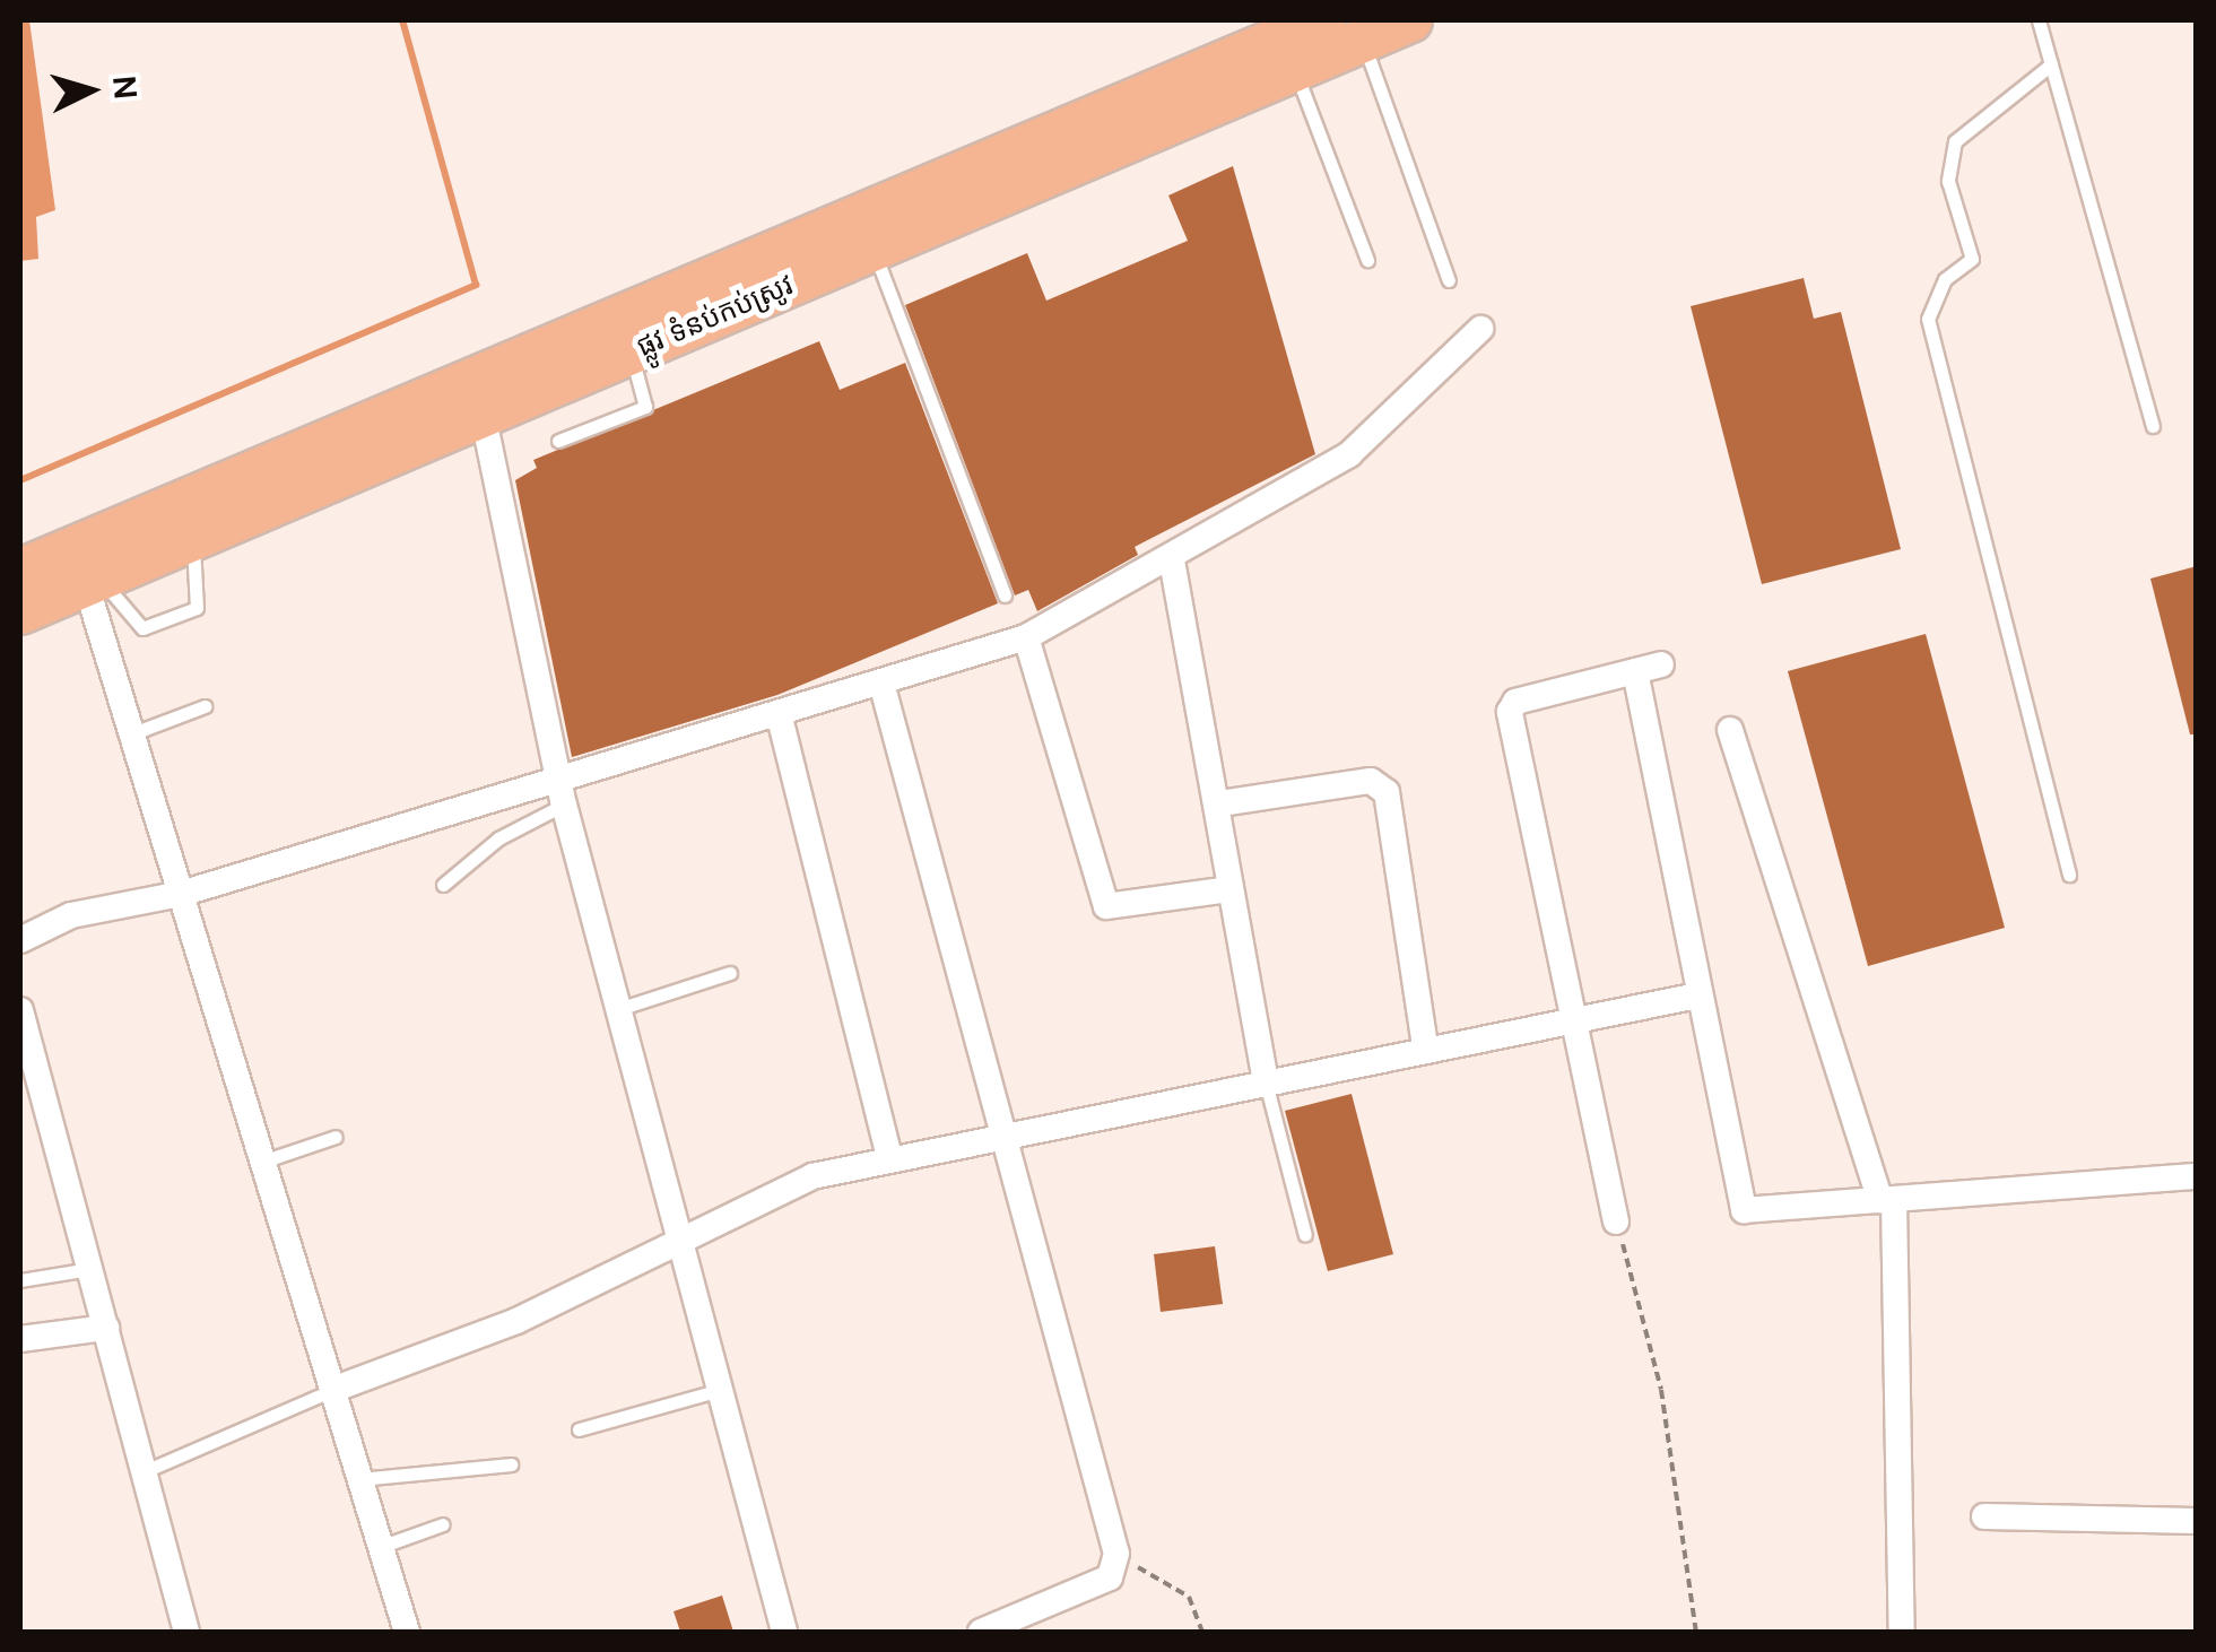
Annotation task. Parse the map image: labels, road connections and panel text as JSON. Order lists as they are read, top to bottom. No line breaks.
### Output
{"streets":{"main road":["ផ្លូវ ទំនប់កប់ស្រូវ"]},"north":"right"}
